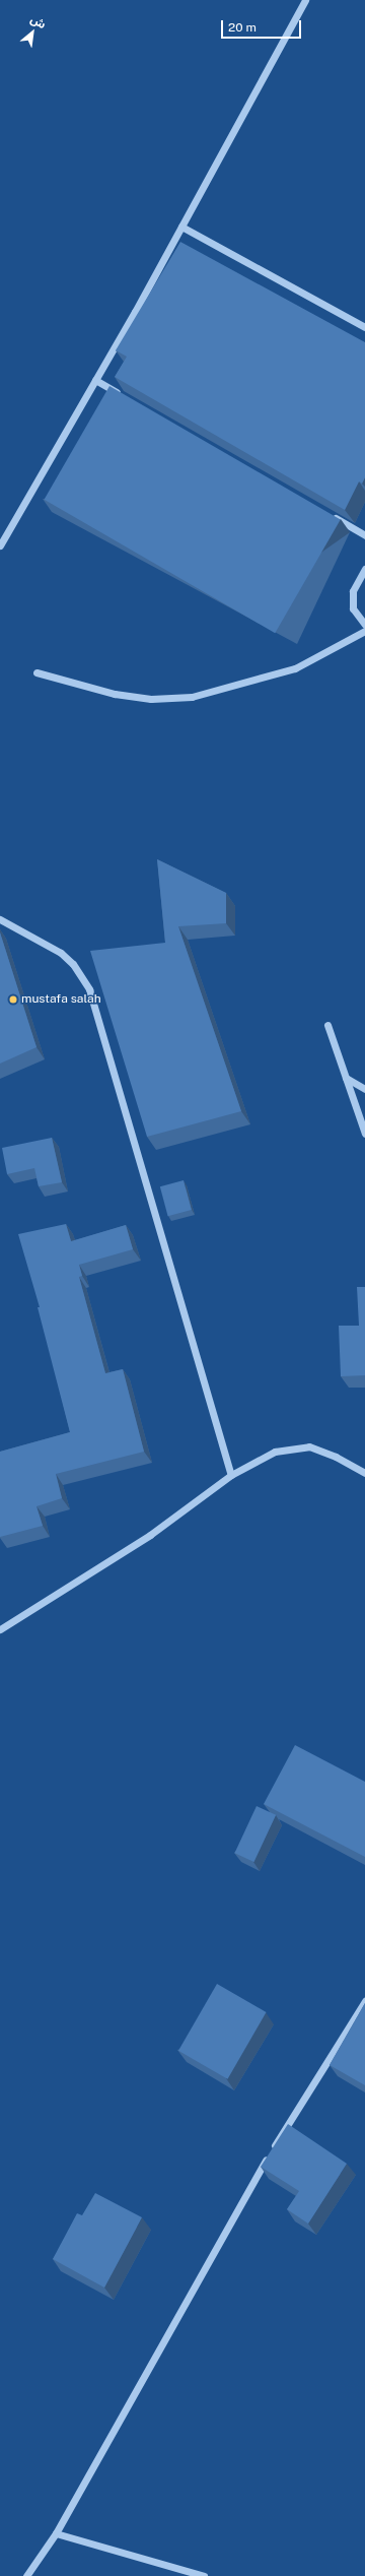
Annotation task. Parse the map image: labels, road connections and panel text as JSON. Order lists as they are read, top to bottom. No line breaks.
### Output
{"places":["mustafa salah"],"scale_bar":"20 m","north":"top right"}
